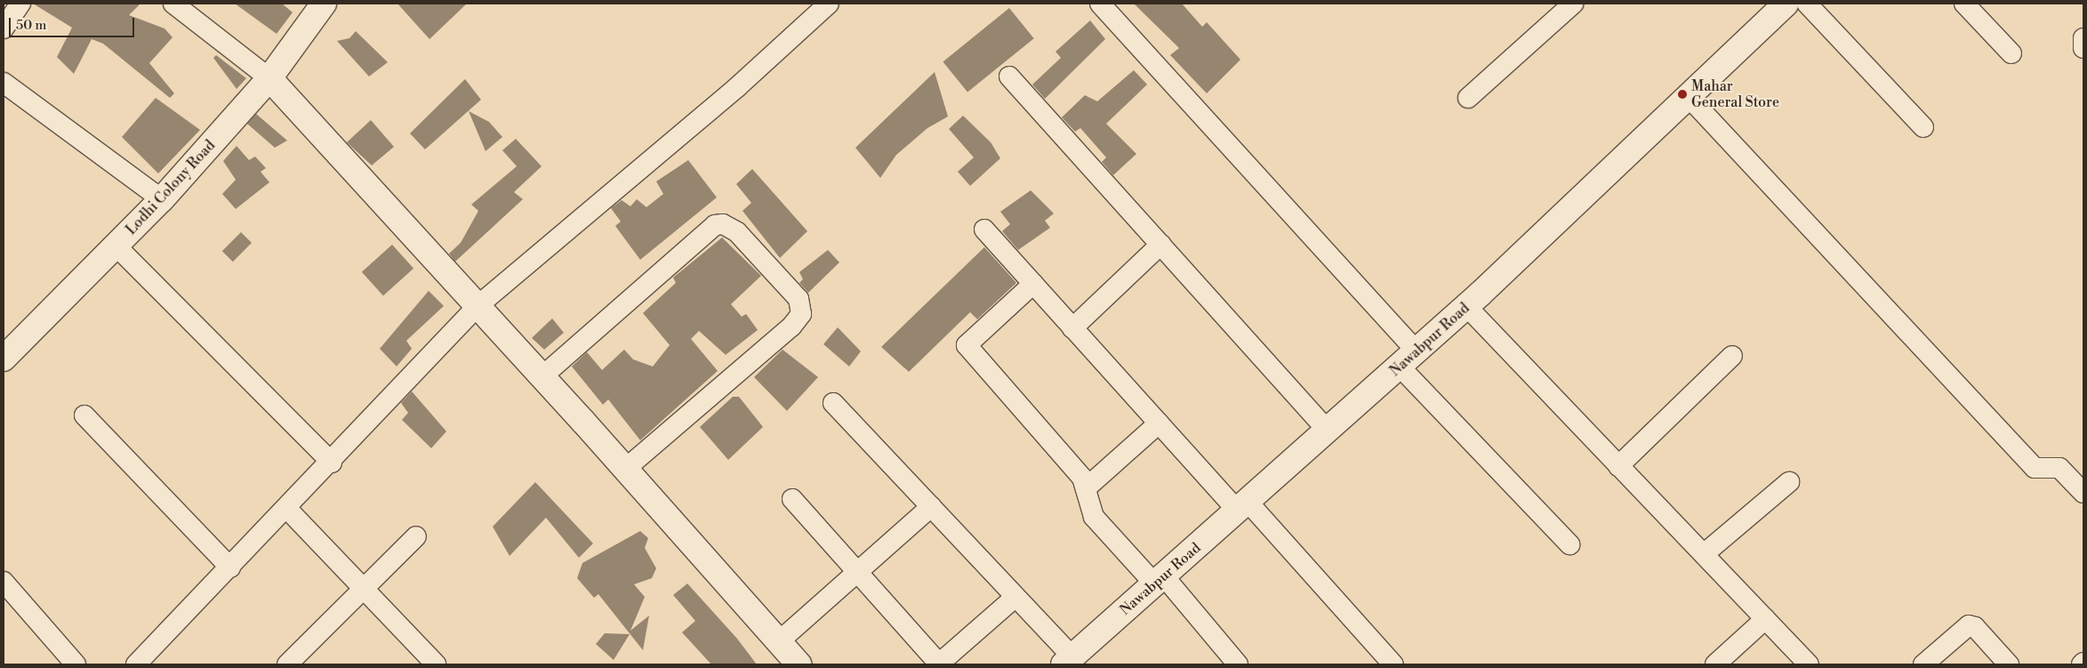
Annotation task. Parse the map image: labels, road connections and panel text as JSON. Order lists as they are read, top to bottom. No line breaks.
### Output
{"streets":{"street":["Lodhi Colony Road","Nawabpur Road"]},"places":["Mahar General Store"],"scale_bar":"50 m"}
